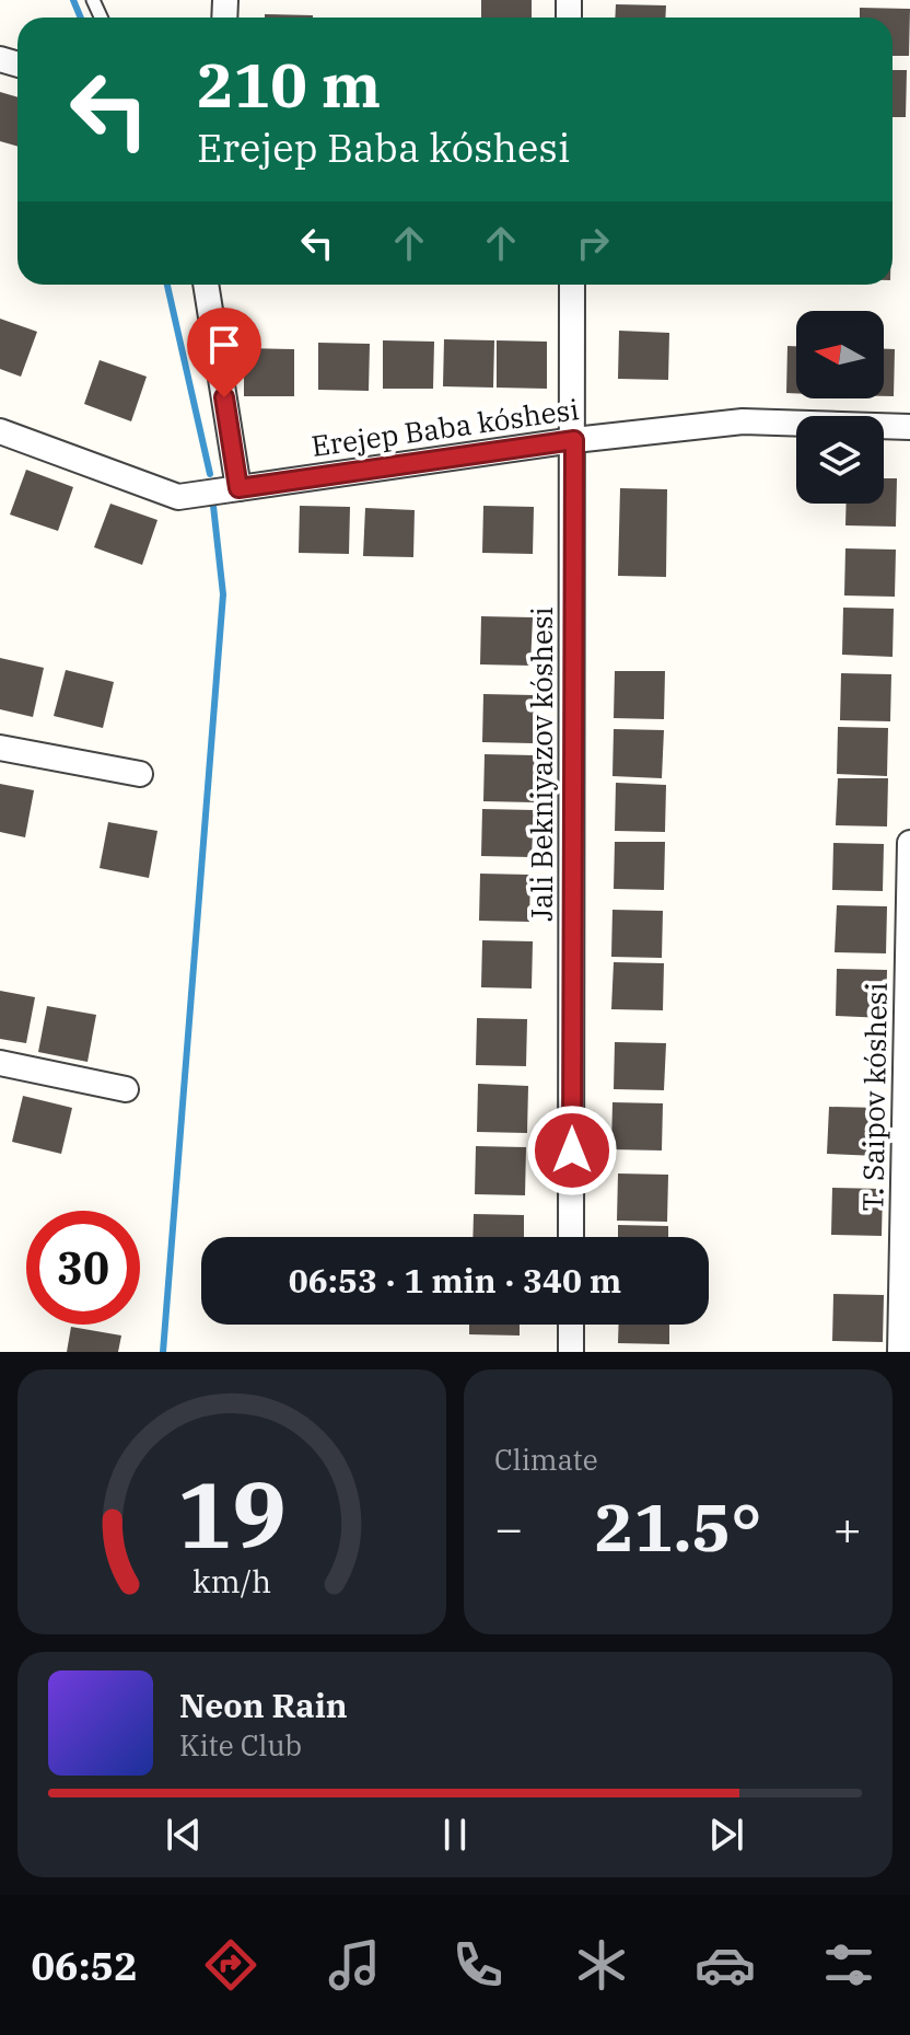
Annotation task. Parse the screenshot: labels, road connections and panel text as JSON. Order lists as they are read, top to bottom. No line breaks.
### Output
{"streets":{"street":["Erejep Baba kóshesi","Jali Bekniyazov kóshesi","T. Saipov kóshesi"]},"crossings":[["Erejep Baba kóshesi","Jali Bekniyazov kóshesi"]],"north":"left","page":{"turn":["210 m","Erejep Baba kóshesi"],"limit":"30","trip":"06:53 · 1 min · 340 m","tile":"Climate","heat":["−","21.5°","+"],"song":["Neon Rain","Kite Club"],"tabs":"06:52","gauge":["19","km/h"]}}
